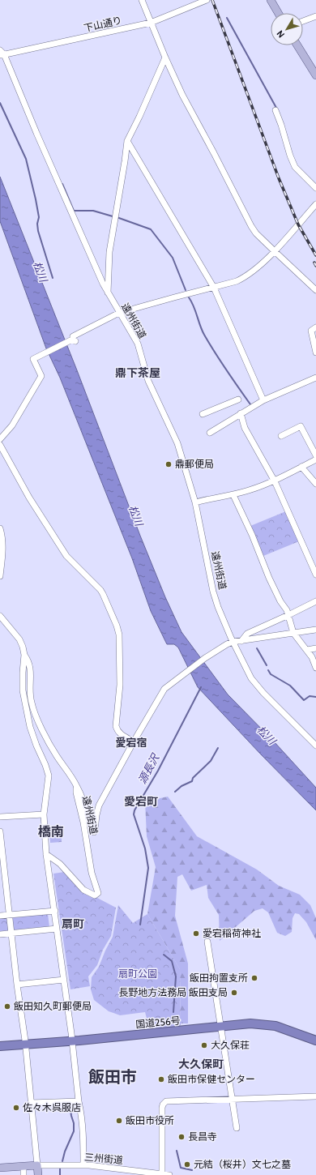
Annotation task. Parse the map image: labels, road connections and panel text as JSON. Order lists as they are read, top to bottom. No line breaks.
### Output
{"streets":{"highway":["国道256号"],"street":["下山通り","遠州街道","三州街道"]},"crossings":[["下山通り","遠州街道"]],"districts":["鼎下茶屋","愛宕宿","愛宕町","橋南","扇町","大久保町","飯田市"],"water":["松川","源長沢"],"parks":["扇町公園"],"places":["鼎郵便局","愛宕稲荷神社","飯田拘置支所","長野地方法務局 飯田支局","飯田知久町郵便局","大久保荘","飯田市保健センター","佐々木呉服店","飯田市役所","長昌寺","元結（桜井）文七之墓"],"north":"bottom left"}
